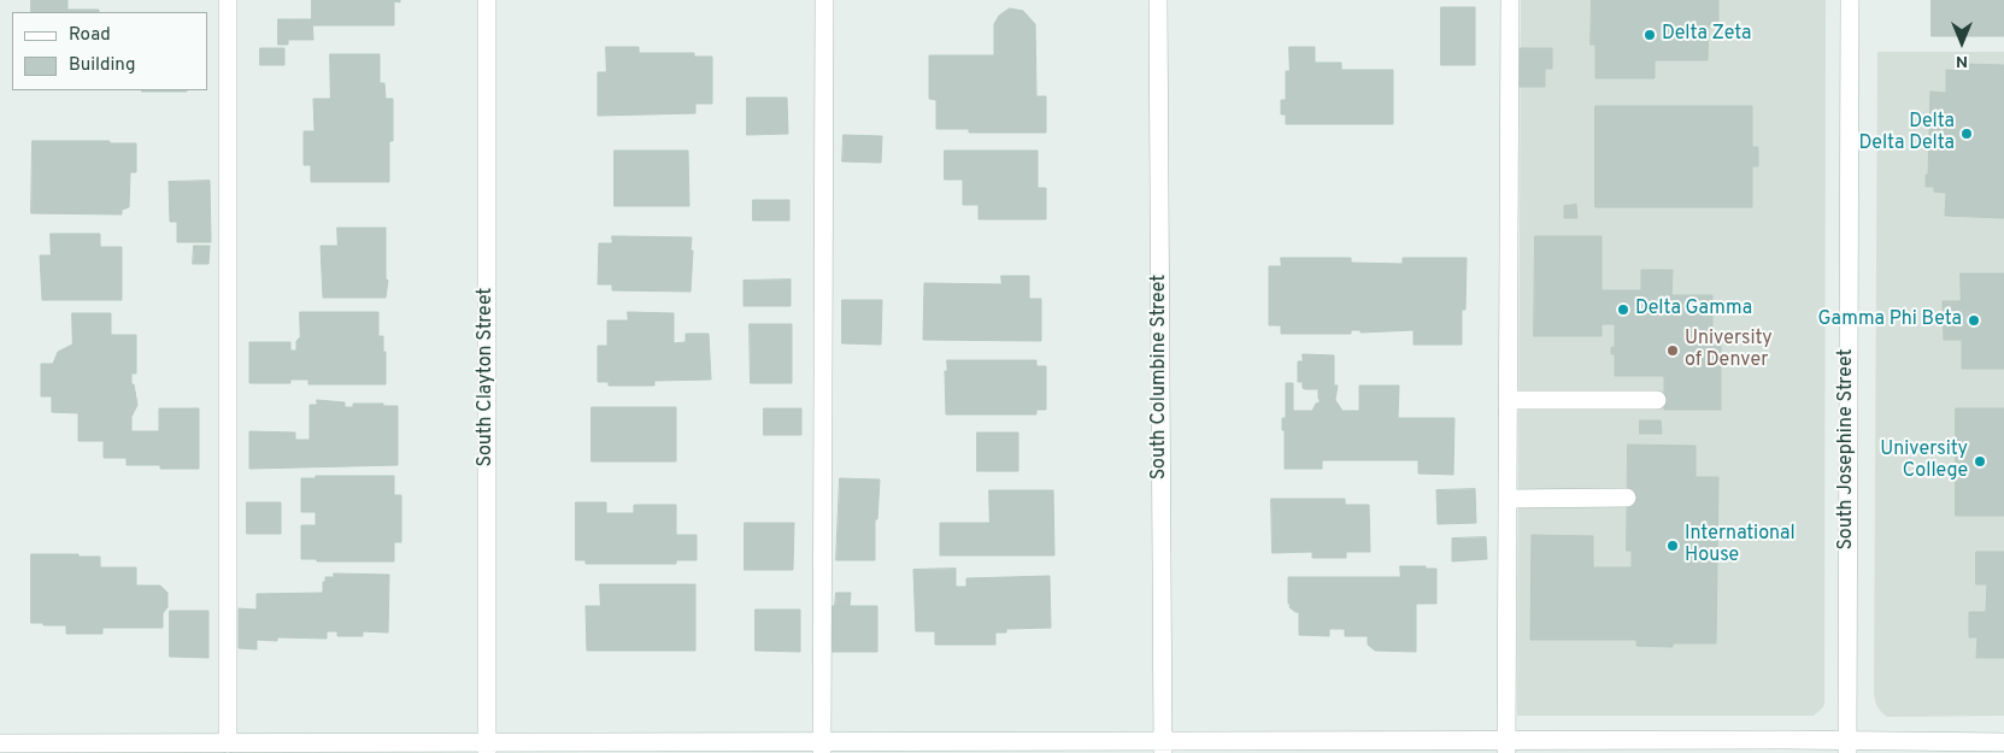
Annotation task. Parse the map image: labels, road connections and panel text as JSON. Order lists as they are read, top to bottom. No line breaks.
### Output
{"streets":{"street":["South Clayton Street","South Columbine Street","South Josephine Street"]},"places":["Delta Zeta","Delta Delta Delta","Delta Gamma","Gamma Phi Beta","University of Denver","University College","International House"],"legend":["Road","Building"],"north":"bottom"}
